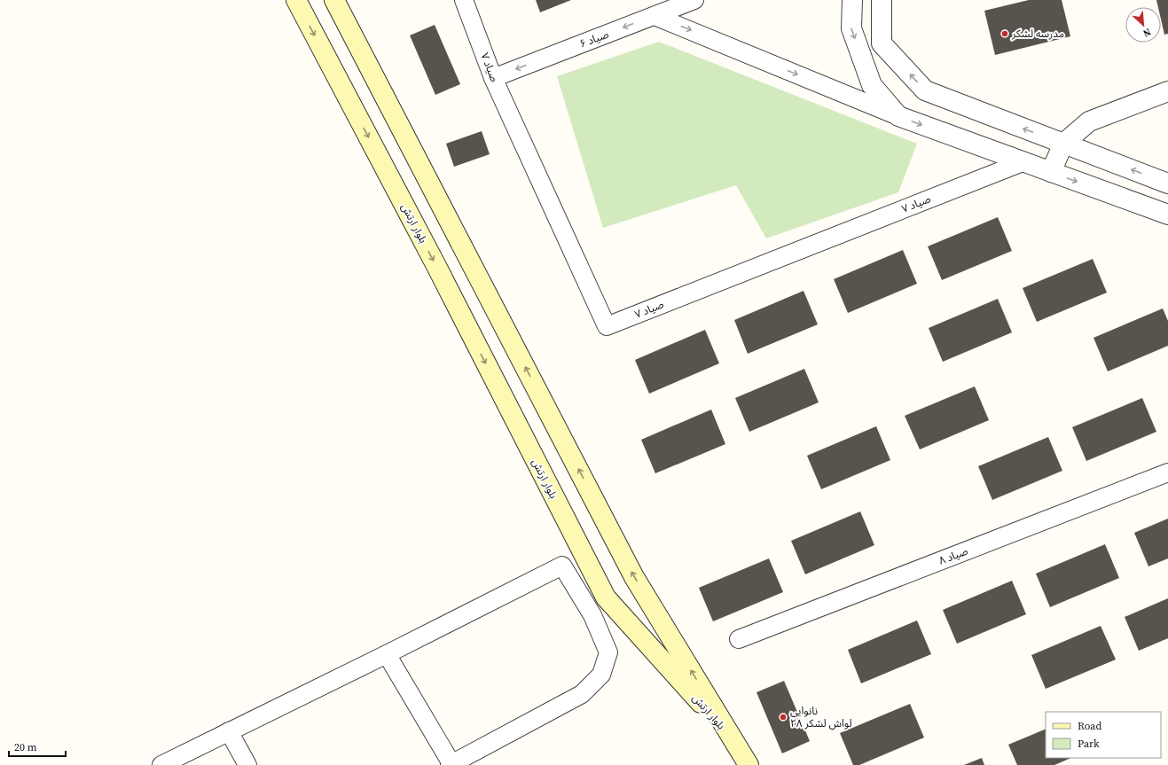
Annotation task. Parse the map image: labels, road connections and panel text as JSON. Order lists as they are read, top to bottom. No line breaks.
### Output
{"streets":{"main road":["بلوار ارتش"],"street":["صیاد ۶","صیاد ۷","صیاد ۸"]},"crossings":[["صیاد ۶","صیاد ۷"]],"one_way":["صیاد ۶"],"places":["مدرسه لشکر","نانوایی لواش لشکر ۲۸"],"legend":["Road","Park"],"scale_bar":"20 m","north":"bottom right"}
